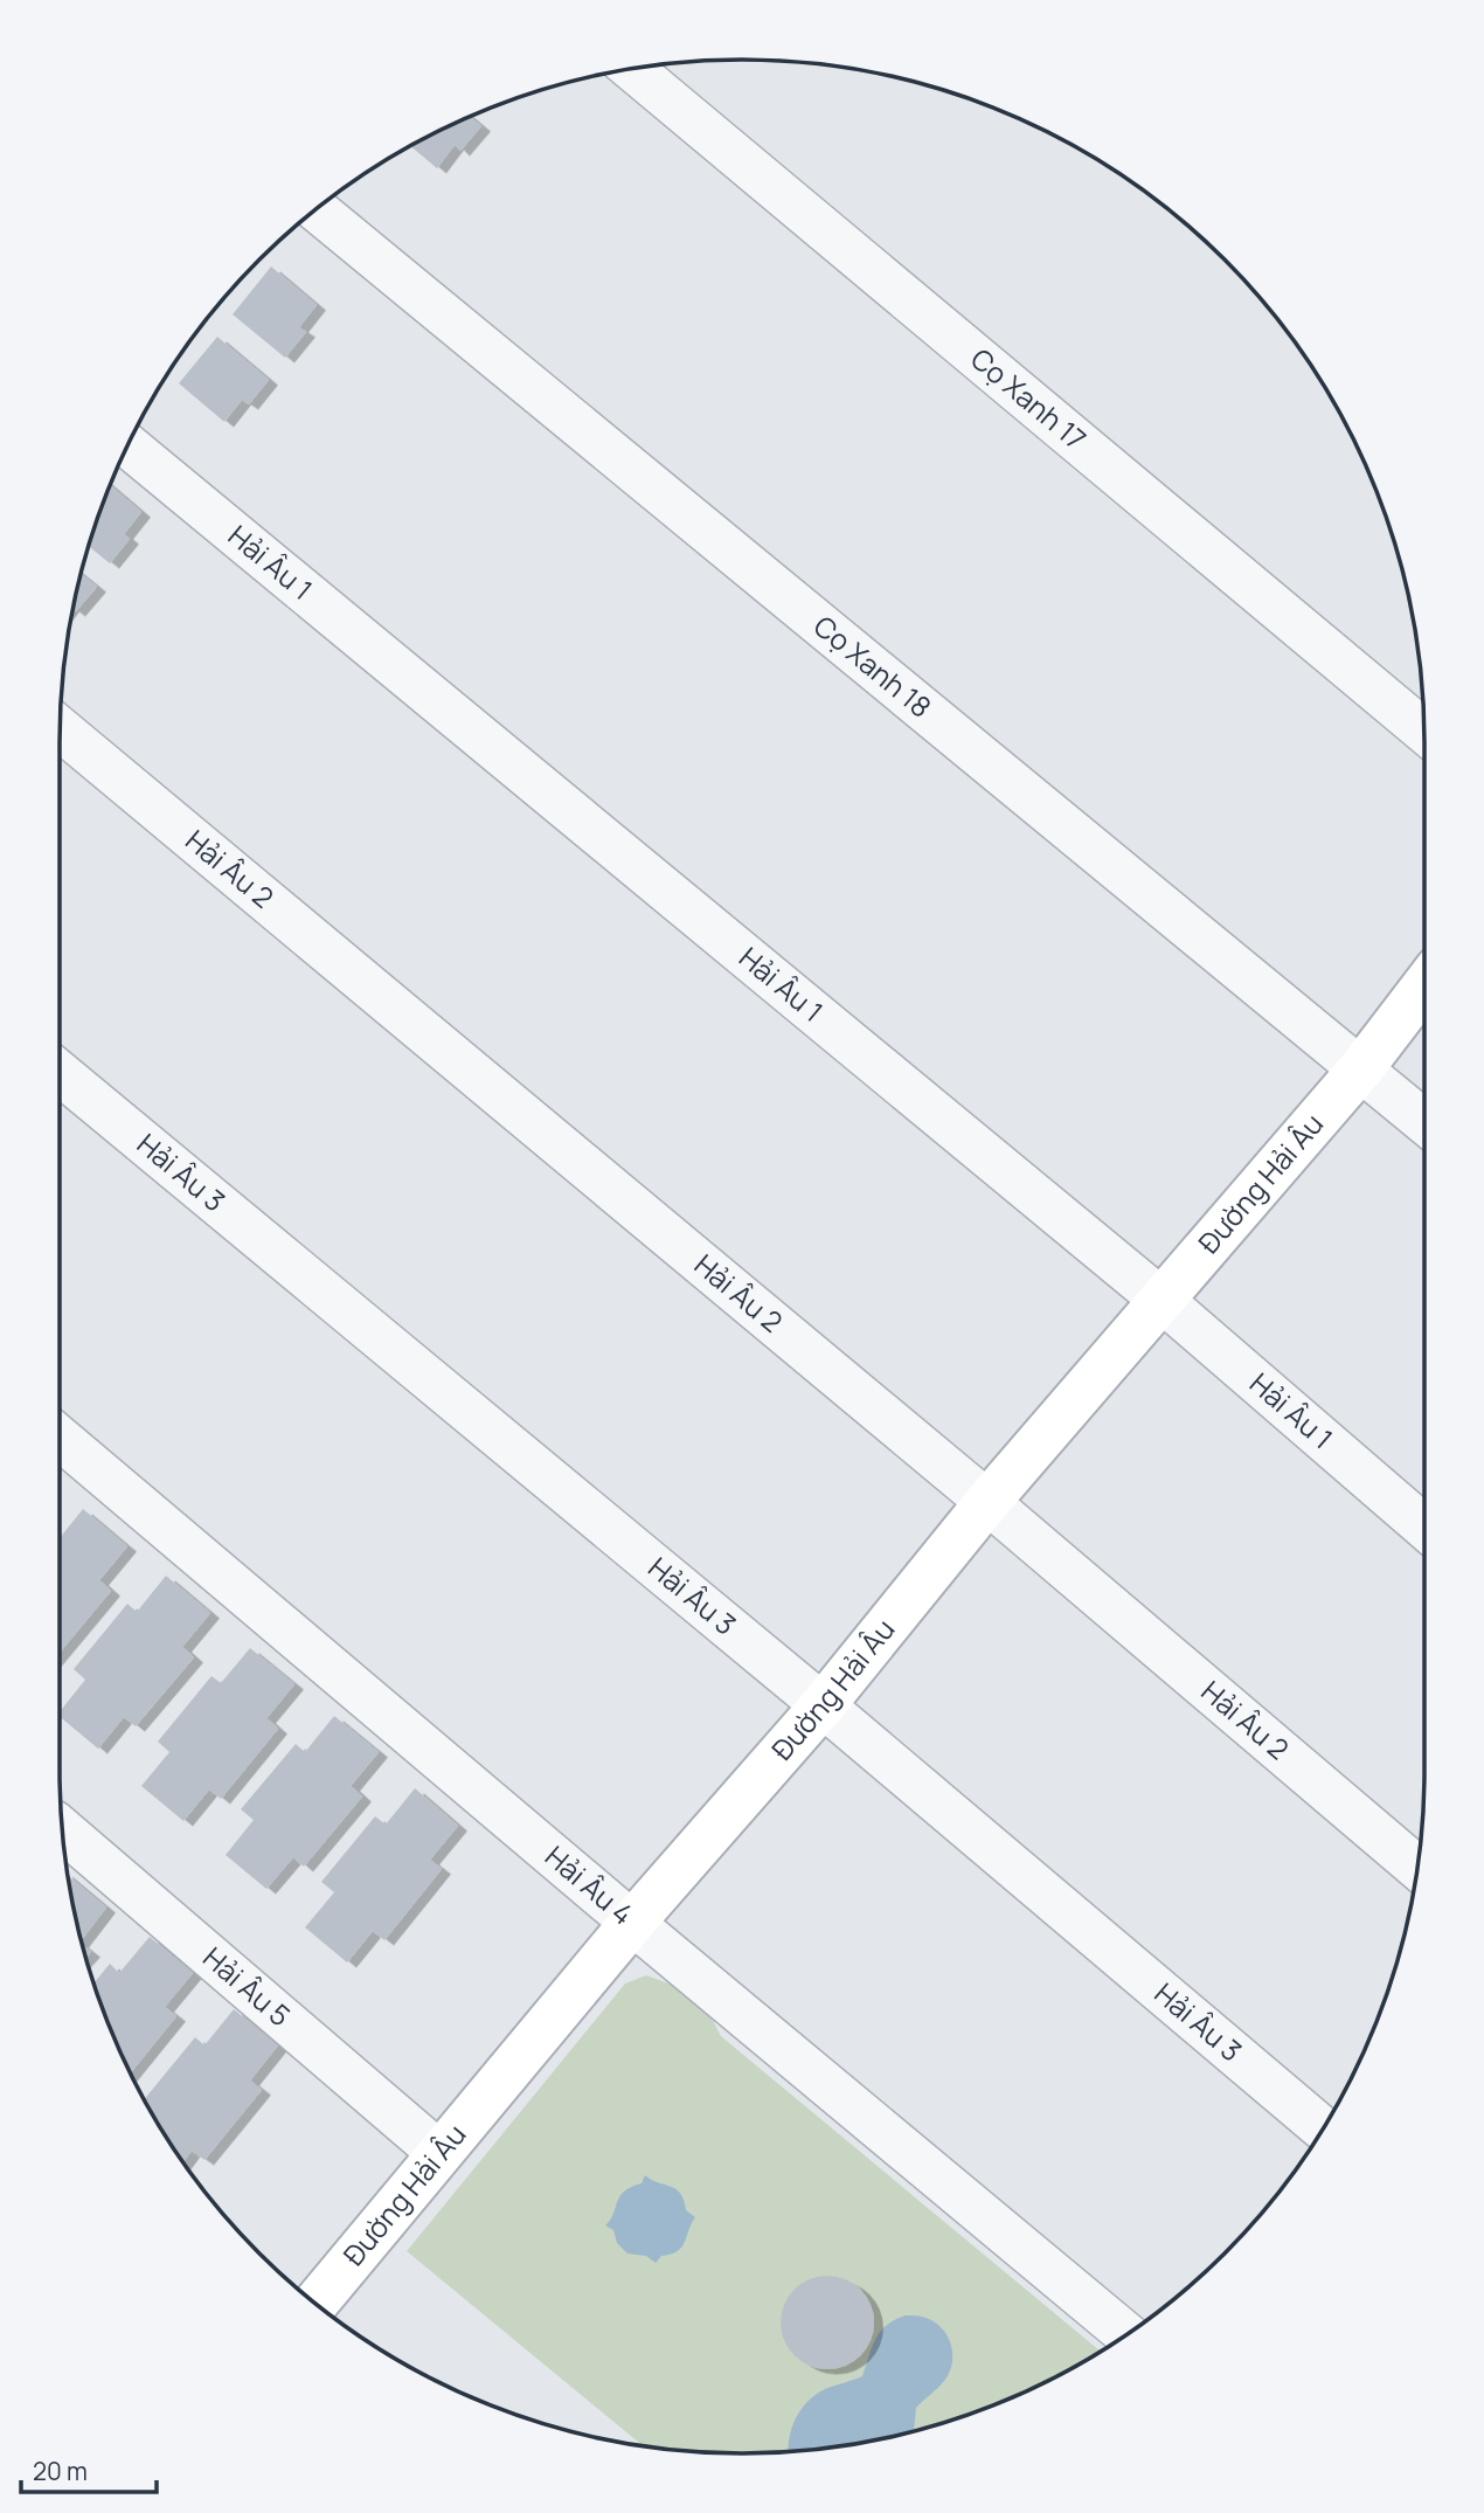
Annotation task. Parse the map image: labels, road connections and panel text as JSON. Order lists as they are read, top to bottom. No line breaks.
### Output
{"streets":{"street":["Cọ Xanh 17","Hải Âu 1","Cọ Xanh 18","Hải Âu 2","Hải Âu 3","Đường Hải Âu","Hải Âu 4","Hải Âu 5"]},"crossings":[["Hải Âu 1","Đường Hải Âu"],["Cọ Xanh 18","Đường Hải Âu"],["Hải Âu 2","Đường Hải Âu"],["Hải Âu 3","Đường Hải Âu"],["Đường Hải Âu","Hải Âu 4"],["Đường Hải Âu","Hải Âu 5"]],"scale_bar":"20 m"}
